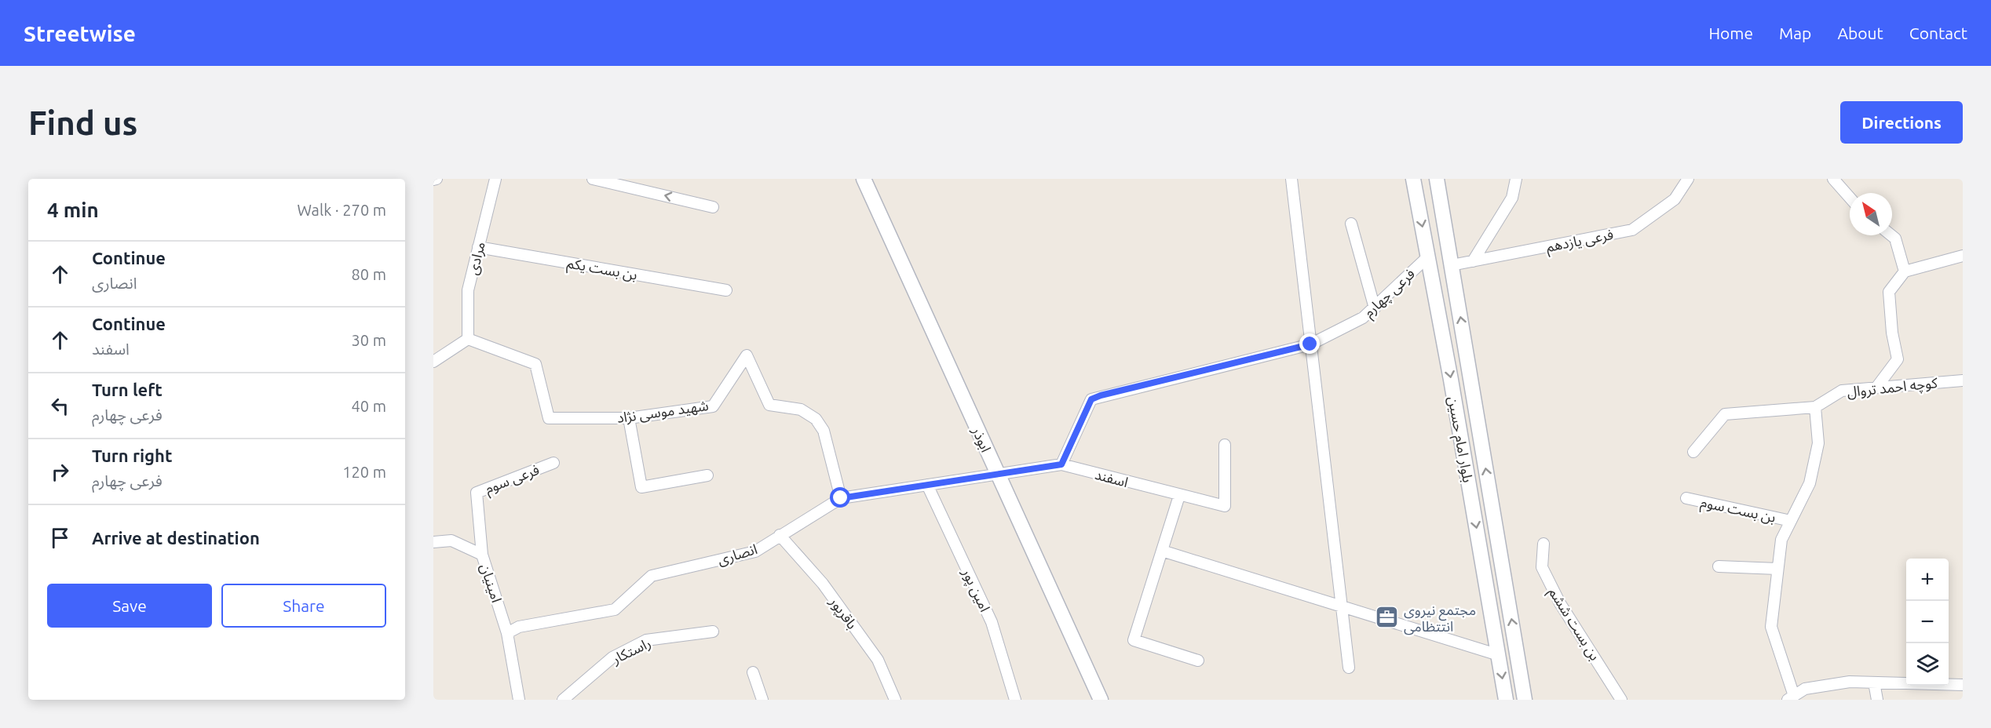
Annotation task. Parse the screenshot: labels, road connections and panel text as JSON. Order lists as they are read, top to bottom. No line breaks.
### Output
{"streets":{"street":["فرعی یازدهم","مرادی","بن بست یکم","فرعی چهارم","کوچه احمد تروال","شهید موسی نژاد","ابوذر","بلوار امام حسین","اسفند","فرعی سوم","بن بست سوم","انصاری","امینیان","امین پور","باقرپور","بن بست ششم","راستکار"]},"crossings":[["فرعی یازدهم","بلوار امام حسین"],["مرادی","بن بست یکم"],["مرادی","شهید موسی نژاد"],["فرعی چهارم","بلوار امام حسین"],["فرعی چهارم","اسفند"],["شهید موسی نژاد","انصاری"],["ابوذر","اسفند"],["ابوذر","انصاری"],["اسفند","انصاری"],["فرعی سوم","امینیان"],["انصاری","امینیان"],["انصاری","امین پور"],["انصاری","باقرپور"]],"places":{"office":["مجتمع نیروی انتتظامی"]},"north":"top left","page":{"header":"Streetwise","nav":["Home","Map","About","Contact"],"buttons":["Directions",["Save","Share"]],"title":"Find us","heading":["4 min","Walk · 270 m"],"list":[["Continue","انصاری","80 m"],["Continue","اسفند","30 m"],["Turn left","فرعی چهارم","40 m"],["Turn right","فرعی چهارم","120 m"],"Arrive at destination"],"map_buttons":["+","−"]}}
